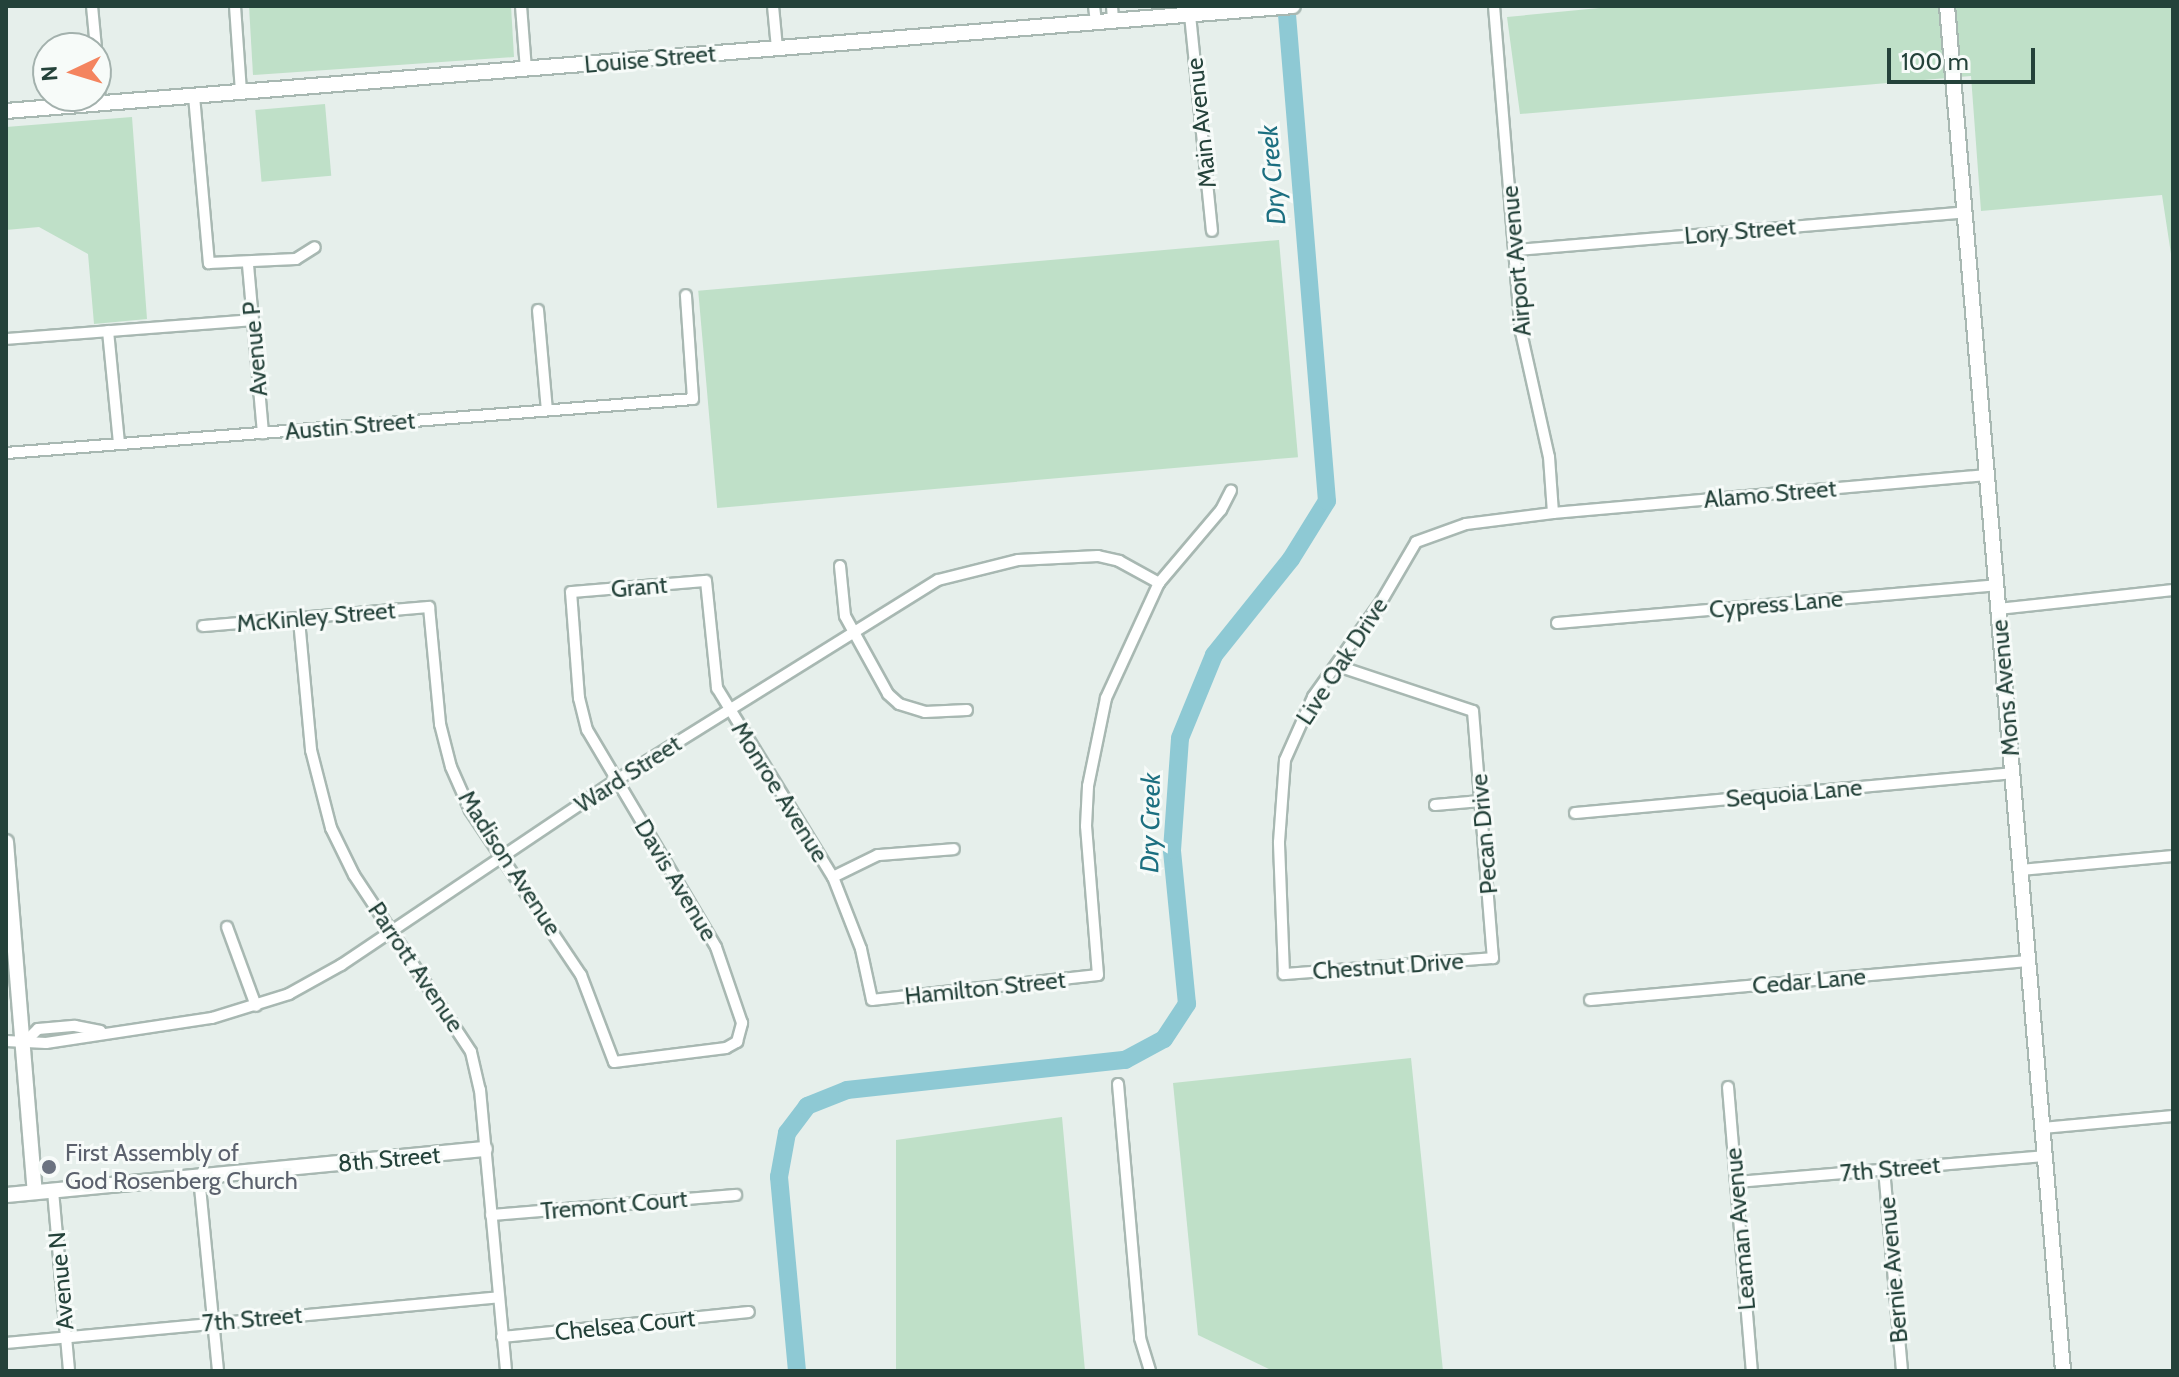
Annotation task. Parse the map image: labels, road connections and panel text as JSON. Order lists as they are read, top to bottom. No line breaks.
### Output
{"streets":{"street":["Louise Street","Main Avenue","Lory Street","Airport Avenue","Avenue P","Austin Street","Alamo Street","Grant","Cypress Lane","McKinley Street","Live Oak Drive","Mons Avenue","Ward Street","Monroe Avenue","Sequoia Lane","Pecan Drive","Madison Avenue","Davis Avenue","Chestnut Drive","Parrott Avenue","Cedar Lane","Hamilton Street","8th Street","7th Street","Tremont Court","Leaman Avenue","Bernie Avenue","Avenue N","Chelsea Court"]},"crossings":[["Louise Street","Main Avenue"],["Lory Street","Airport Avenue"],["Lory Street","Mons Avenue"],["Airport Avenue","Alamo Street"],["Airport Avenue","Live Oak Drive"],["Avenue P","Austin Street"],["Alamo Street","Live Oak Drive"],["Alamo Street","Mons Avenue"],["Grant","Monroe Avenue"],["Grant","Davis Avenue"],["Cypress Lane","Mons Avenue"],["McKinley Street","Madison Avenue"],["McKinley Street","Parrott Avenue"],["Live Oak Drive","Pecan Drive"],["Live Oak Drive","Chestnut Drive"],["Mons Avenue","Sequoia Lane"],["Mons Avenue","Cedar Lane"],["Mons Avenue","7th Street"],["Ward Street","Monroe Avenue"],["Ward Street","Madison Avenue"],["Ward Street","Davis Avenue"],["Ward Street","Parrott Avenue"],["Ward Street","Hamilton Street"],["Monroe Avenue","Hamilton Street"],["Pecan Drive","Chestnut Drive"],["Madison Avenue","Davis Avenue"],["Parrott Avenue","8th Street"],["Parrott Avenue","7th Street"],["Parrott Avenue","Tremont Court"],["Parrott Avenue","Chelsea Court"],["8th Street","Avenue N"],["7th Street","Leaman Avenue"],["7th Street","Bernie Avenue"],["7th Street","Avenue N"]],"water":["Dry Creek"],"places":["First Assembly of God Rosenberg Church"],"scale_bar":"100 m","north":"left"}
